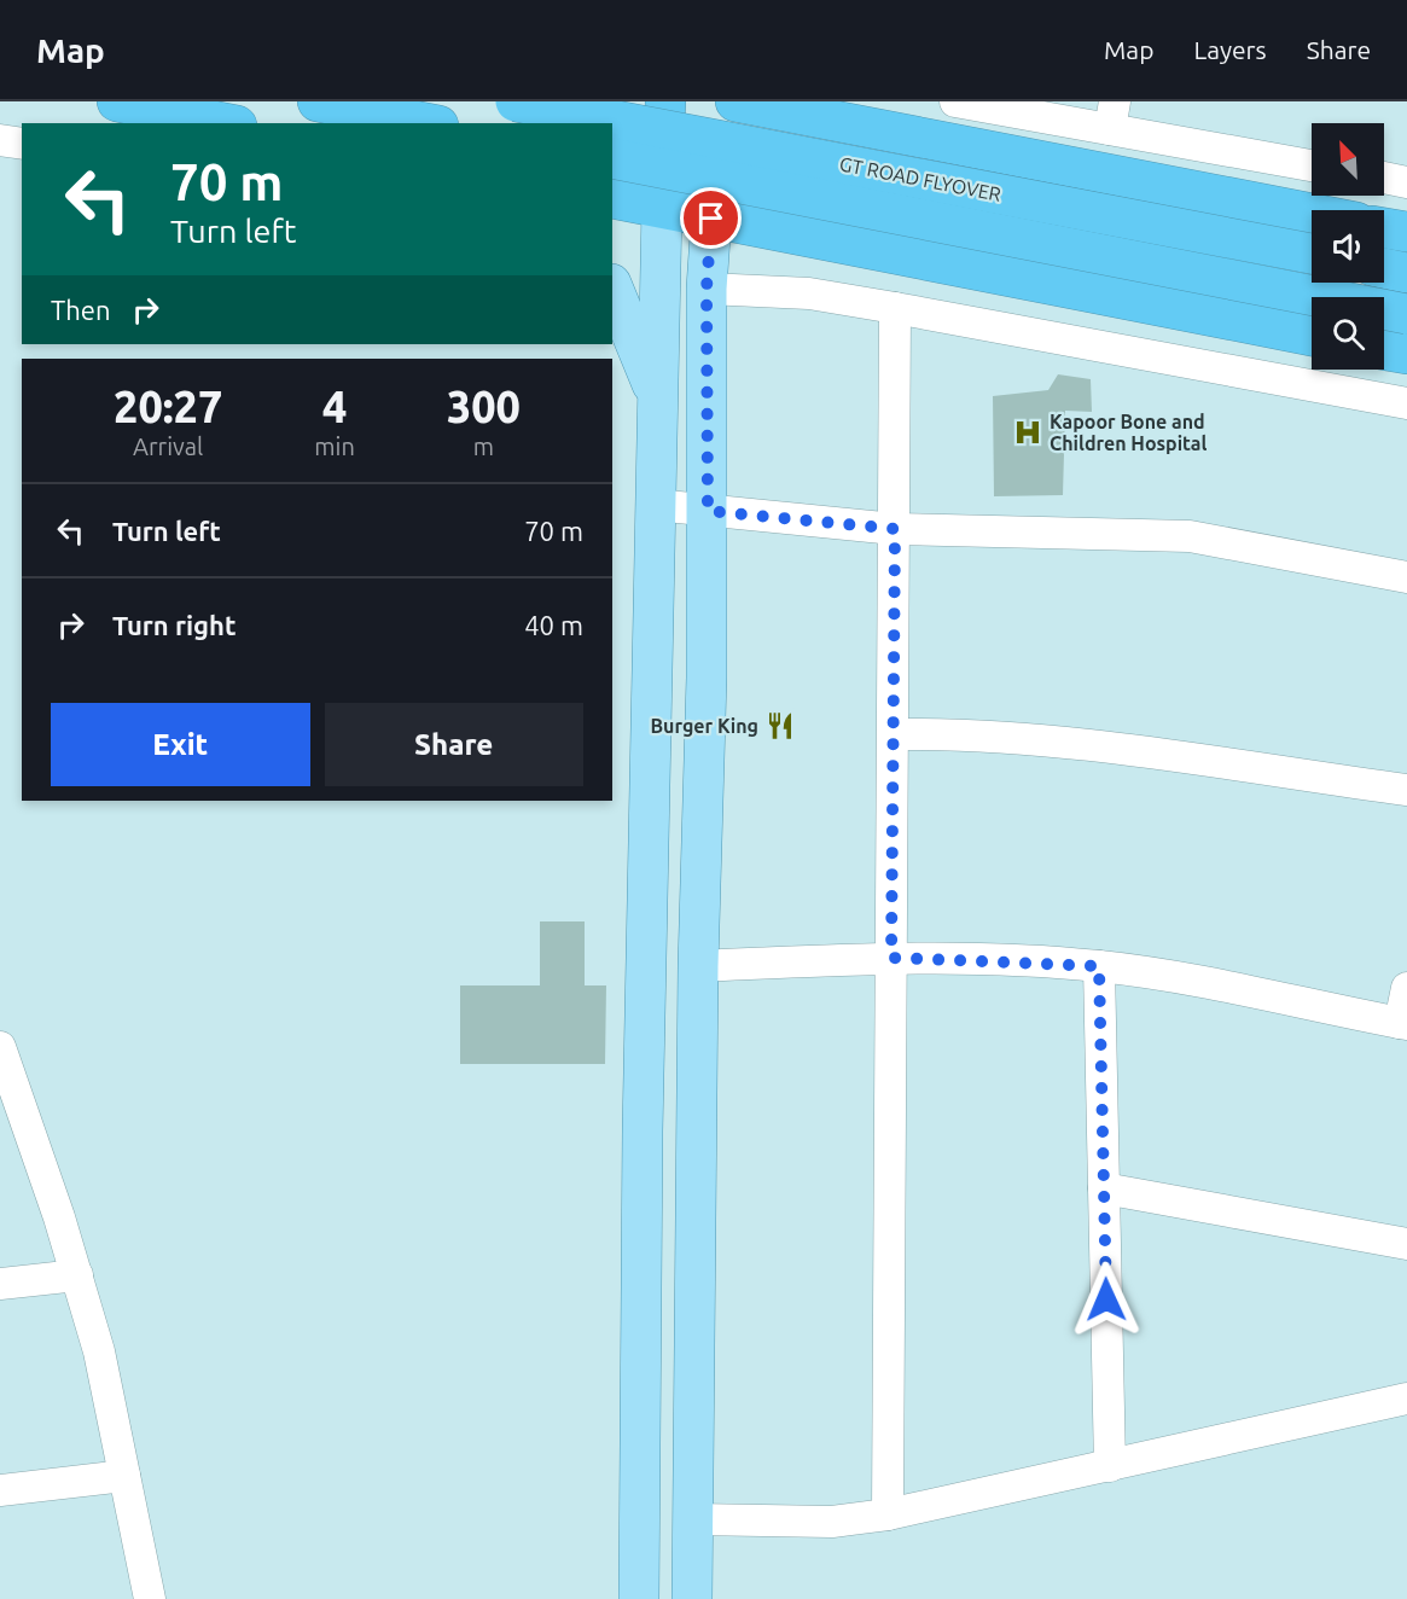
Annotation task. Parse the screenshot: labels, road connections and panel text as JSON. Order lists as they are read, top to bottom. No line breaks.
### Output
{"streets":{"highway":["GT ROAD FLYOVER"]},"places":{"hospital":["Kapoor Bone and Children Hospital"],"restaurant":["Burger King"]},"north":"top left","page":{"header":"Map","nav":["Map","Layers","Share"],"turn":["70 m","Turn left"],"then":"Then","eta":["20:27","Arrival","4","min","300","m"],"list":[{"name":"Turn left","value":"70 m"},{"name":"Turn right","value":"40 m"}],"buttons":["Exit","Share"]}}
